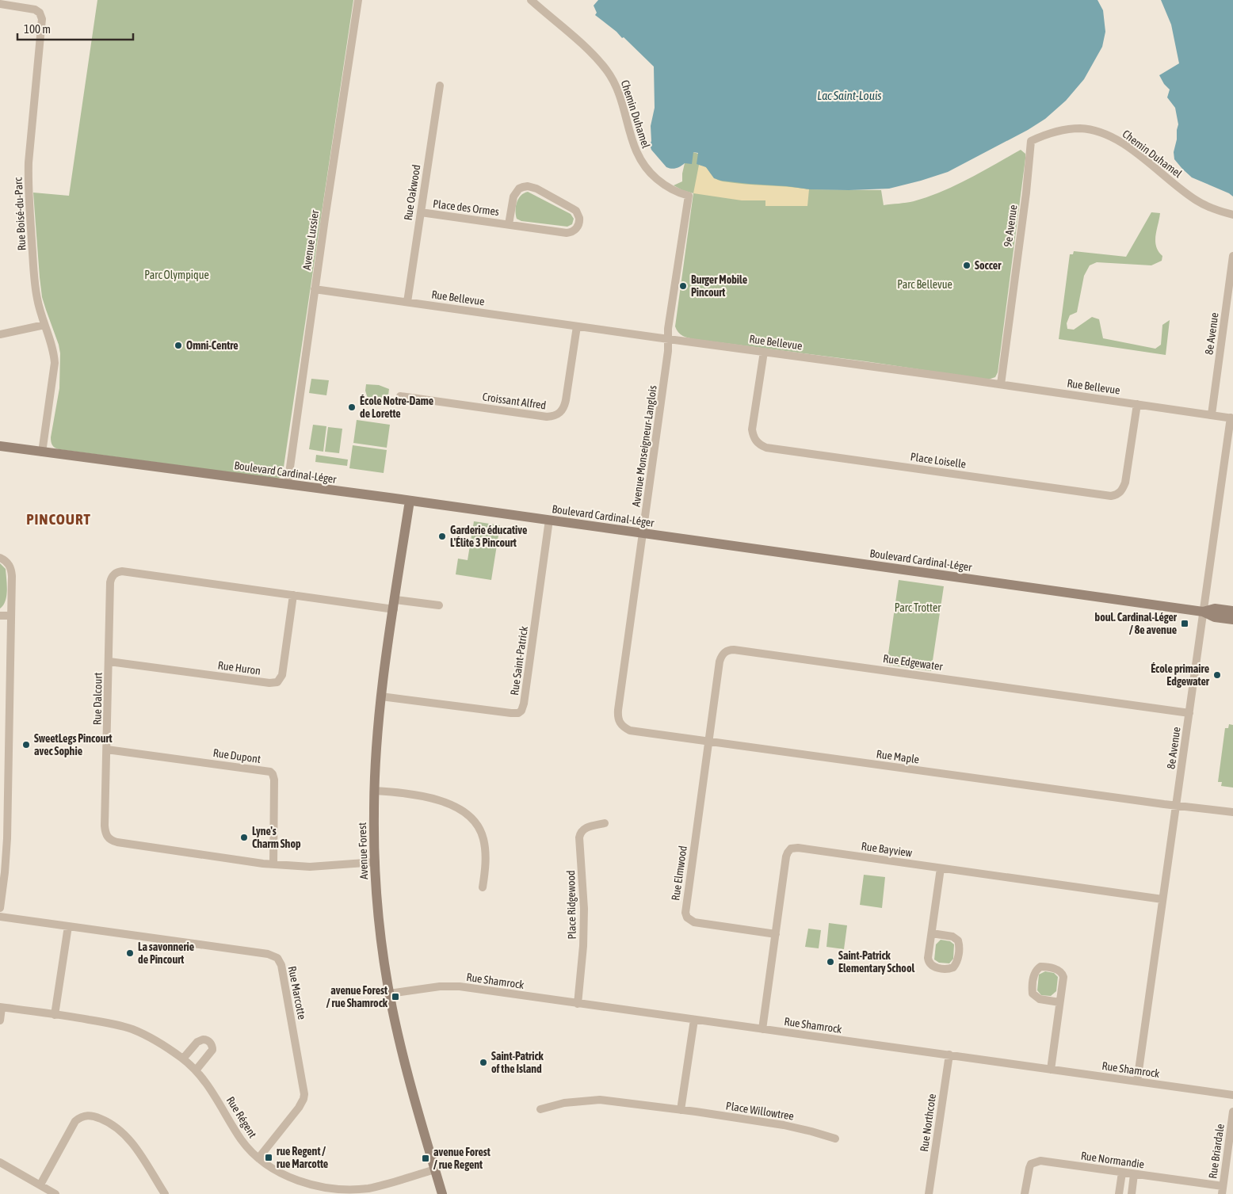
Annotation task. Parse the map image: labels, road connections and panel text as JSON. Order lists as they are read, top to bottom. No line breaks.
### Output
{"streets":{"street":["Chemin Duhamel","Rue Oakwood","Place des Ormes","Rue Boisé-du-Parc","9e Avenue","Avenue Lussier","Rue Bellevue","8e Avenue","Croissant Alfred","Avenue Monseigneur-Langlois","Place Loiselle","Boulevard Cardinal-Léger","Rue Saint-Patrick","Rue Edgewater","Rue Huron","Rue Dalcourt","Rue Dupont","Rue Maple","Rue Bayview","Avenue Forest","Rue Elmwood","Place Ridgewood","Rue Shamrock","Rue Marcotte","Place Willowtree","Rue Régent","Rue Northcote","Rue Briardale","Rue Normandie"]},"crossings":[["Chemin Duhamel","9e Avenue"],["Chemin Duhamel","Avenue Monseigneur-Langlois"],["Rue Oakwood","Place des Ormes"],["Rue Oakwood","Rue Bellevue"],["Rue Boisé-du-Parc","Boulevard Cardinal-Léger"],["9e Avenue","Rue Bellevue"],["Avenue Lussier","Rue Bellevue"],["Avenue Lussier","Boulevard Cardinal-Léger"],["Rue Bellevue","8e Avenue"],["Rue Bellevue","Croissant Alfred"],["Rue Bellevue","Avenue Monseigneur-Langlois"],["Rue Bellevue","Place Loiselle"],["8e Avenue","Boulevard Cardinal-Léger"],["8e Avenue","Rue Edgewater"],["8e Avenue","Rue Maple"],["8e Avenue","Rue Bayview"],["8e Avenue","Rue Shamrock"],["Avenue Monseigneur-Langlois","Boulevard Cardinal-Léger"],["Avenue Monseigneur-Langlois","Rue Maple"],["Boulevard Cardinal-Léger","Rue Saint-Patrick"],["Boulevard Cardinal-Léger","Avenue Forest"],["Rue Saint-Patrick","Avenue Forest"],["Rue Edgewater","Rue Maple"],["Rue Edgewater","Rue Elmwood"],["Rue Huron","Rue Dalcourt"],["Rue Dalcourt","Rue Dupont"],["Rue Dalcourt","Avenue Forest"],["Rue Maple","Rue Elmwood"],["Rue Bayview","Rue Elmwood"],["Rue Bayview","Rue Shamrock"],["Avenue Forest","Rue Shamrock"],["Avenue Forest","Rue Régent"],["Place Ridgewood","Rue Shamrock"],["Rue Shamrock","Rue Northcote"],["Rue Marcotte","Rue Régent"],["Rue Briardale","Rue Normandie"]],"districts":["PINCOURT"],"water":["Lac Saint-Louis"],"parks":["Parc Olympique","Parc Bellevue","Parc Trotter"],"places":{"other":["Soccer","Burger Mobile Pincourt","Omni-Centre","École Notre-Dame de Lorette","Garderie éducative L'Élite 3 Pincourt","École primaire Edgewater","SweetLegs Pincourt avec Sophie","Lyne's Charm Shop","La savonnerie de Pincourt","Saint-Patrick Elementary School","Saint-Patrick of the Island"],"transit":["boul. Cardinal-Léger / 8e avenue","avenue Forest / rue Shamrock","rue Regent / rue Marcotte","avenue Forest / rue Regent"]},"scale_bar":"100 m"}
